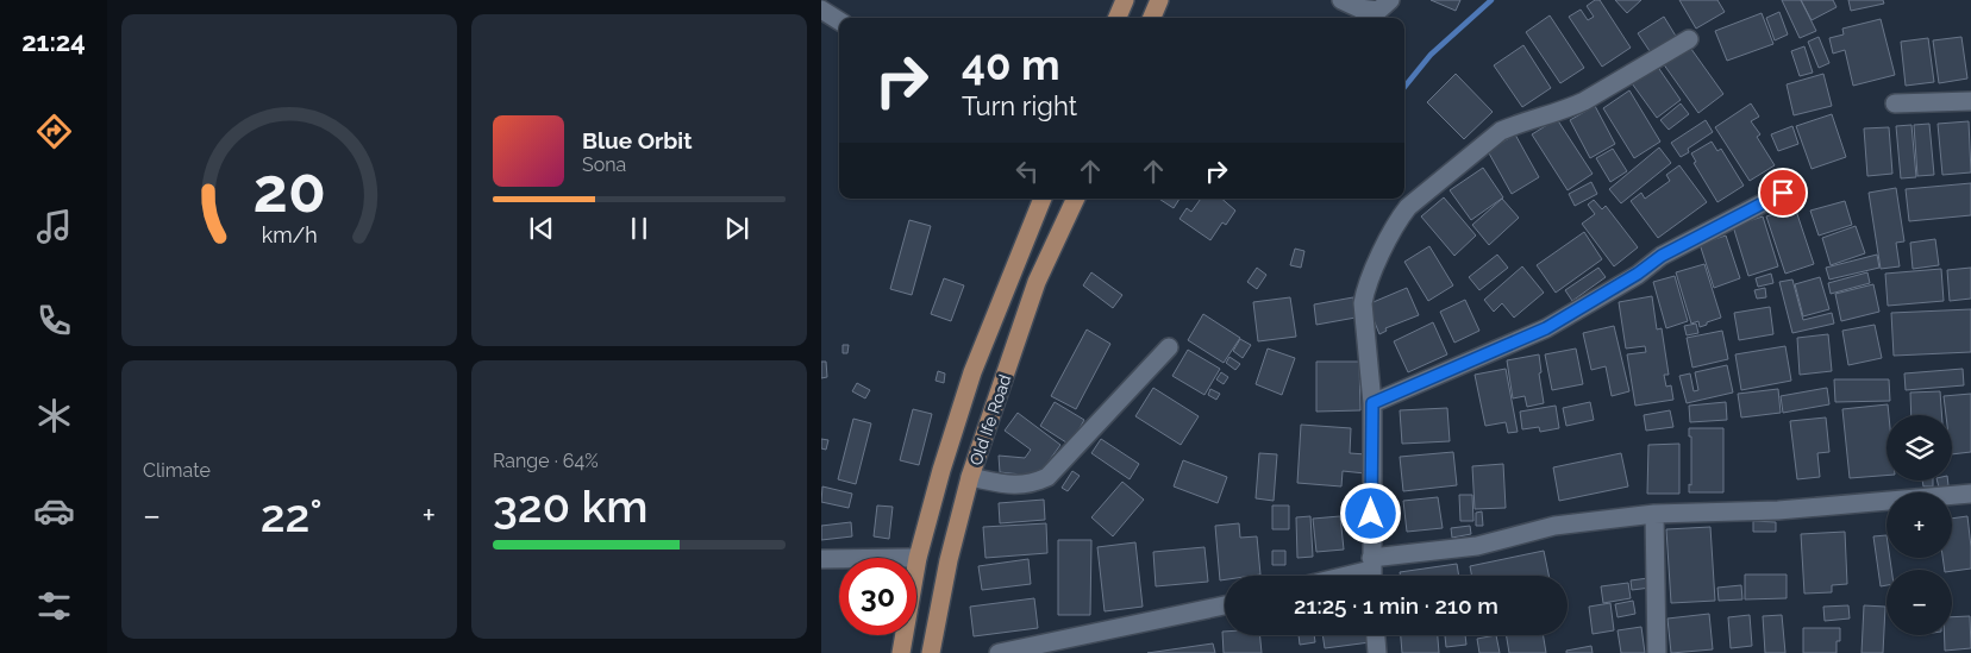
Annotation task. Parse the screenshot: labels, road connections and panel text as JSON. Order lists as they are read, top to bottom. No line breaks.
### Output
{"streets":{"main road":["Old Ife Road"]},"page":{"tabs":"21:24","turn":["40 m","Turn right"],"song":["Blue Orbit","Sona"],"tile":["Climate",["Range · 64%","320 km"]],"map_buttons":["+","−"],"heat":["−","22°","+"],"limit":"30","trip":"21:25 · 1 min · 210 m","gauge":["20","km/h"]}}
